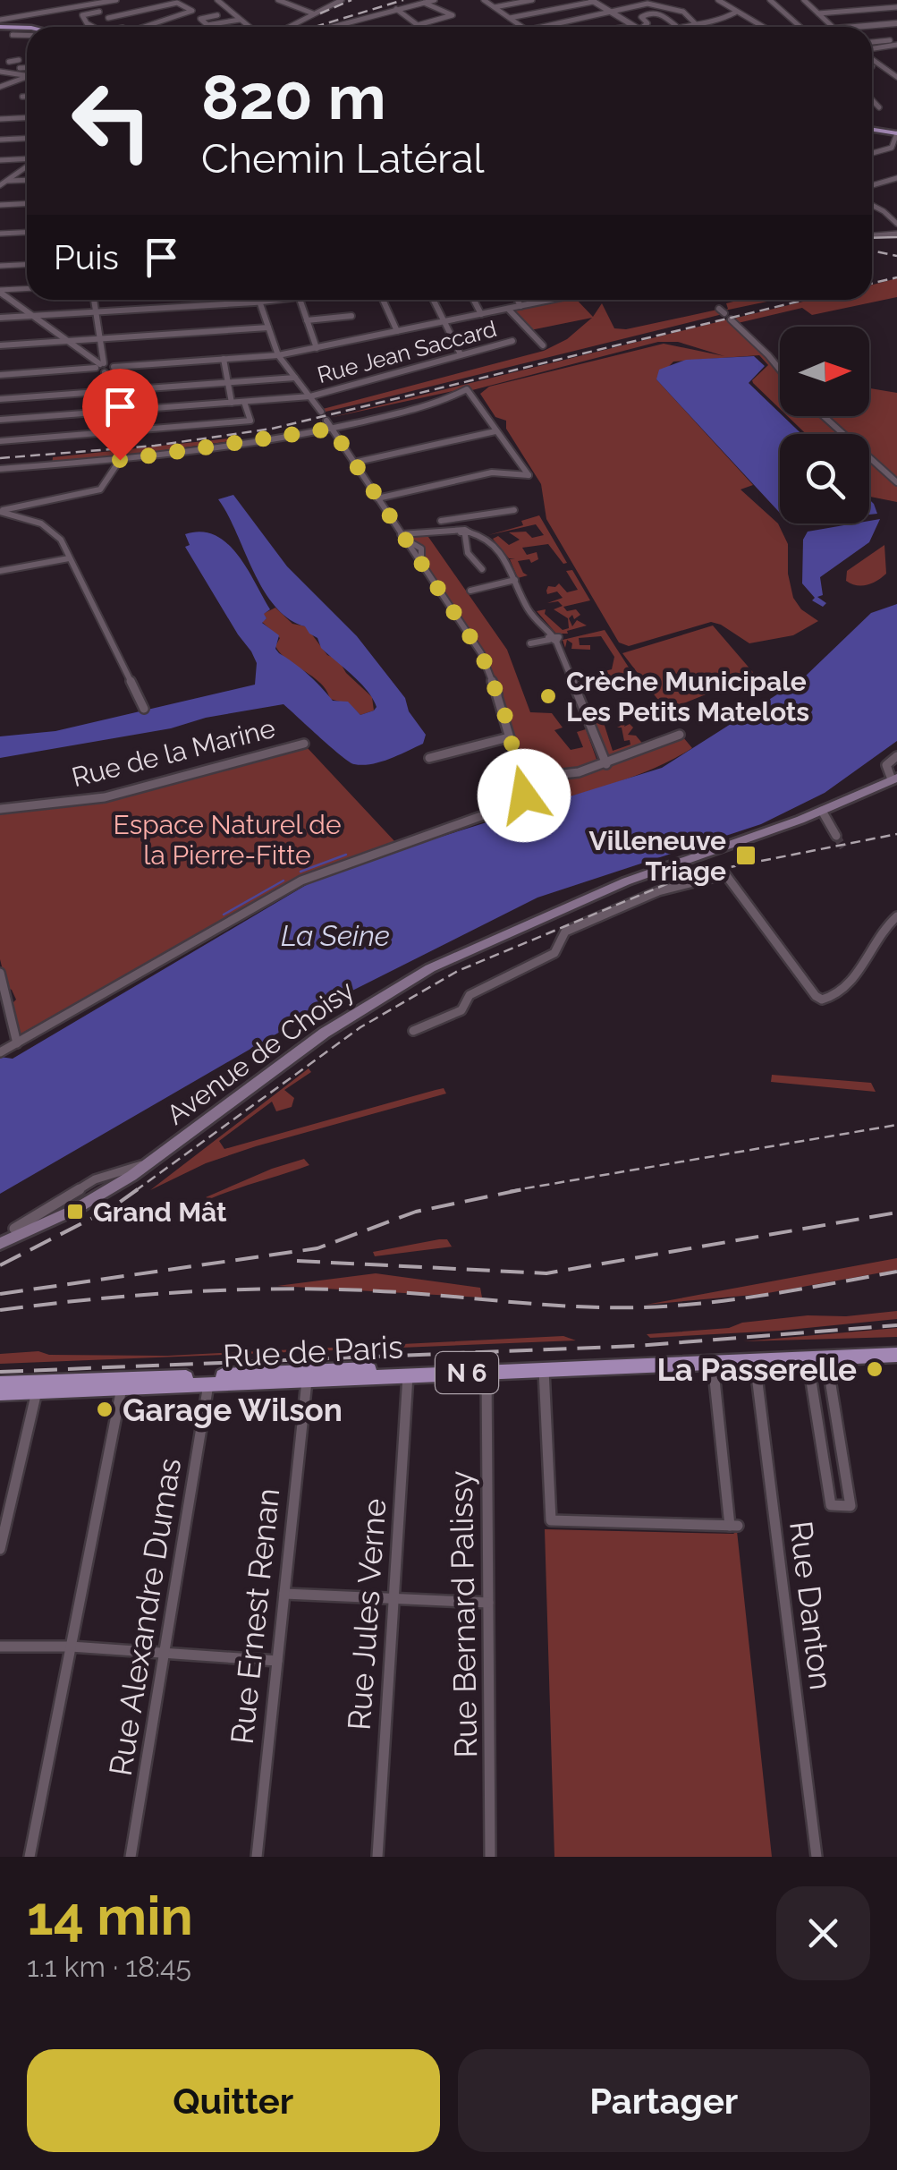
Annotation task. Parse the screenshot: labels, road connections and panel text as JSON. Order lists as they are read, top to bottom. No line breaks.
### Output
{"streets":{"main road":["Avenue de Choisy","Rue de Paris","N 6"],"street":["Rue Jean Saccard","Rue de la Marine","Rue Danton","Rue Jules Verne","Rue Bernard Palissy","Rue Ernest Renan","Rue Alexandre Dumas"]},"crossings":[["Rue de Paris","Rue Danton"],["Rue de Paris","Rue Jules Verne"],["Rue de Paris","Rue Bernard Palissy"],["Rue de Paris","Rue Ernest Renan"],["Rue de Paris","Rue Alexandre Dumas"]],"water":["La Seine"],"parks":["Espace Naturel de la Pierre-Fitte"],"places":{"other":["Crèche Municipale Les Petits Matelots","La Passerelle","Garage Wilson"],"transit":["Villeneuve Triage","Grand Mât"]},"north":"right","page":{"turn":["820 m","Chemin Latéral"],"then":"Puis","heading":["14 min","1.1 km · 18:45"],"buttons":["Quitter","Partager"]}}
